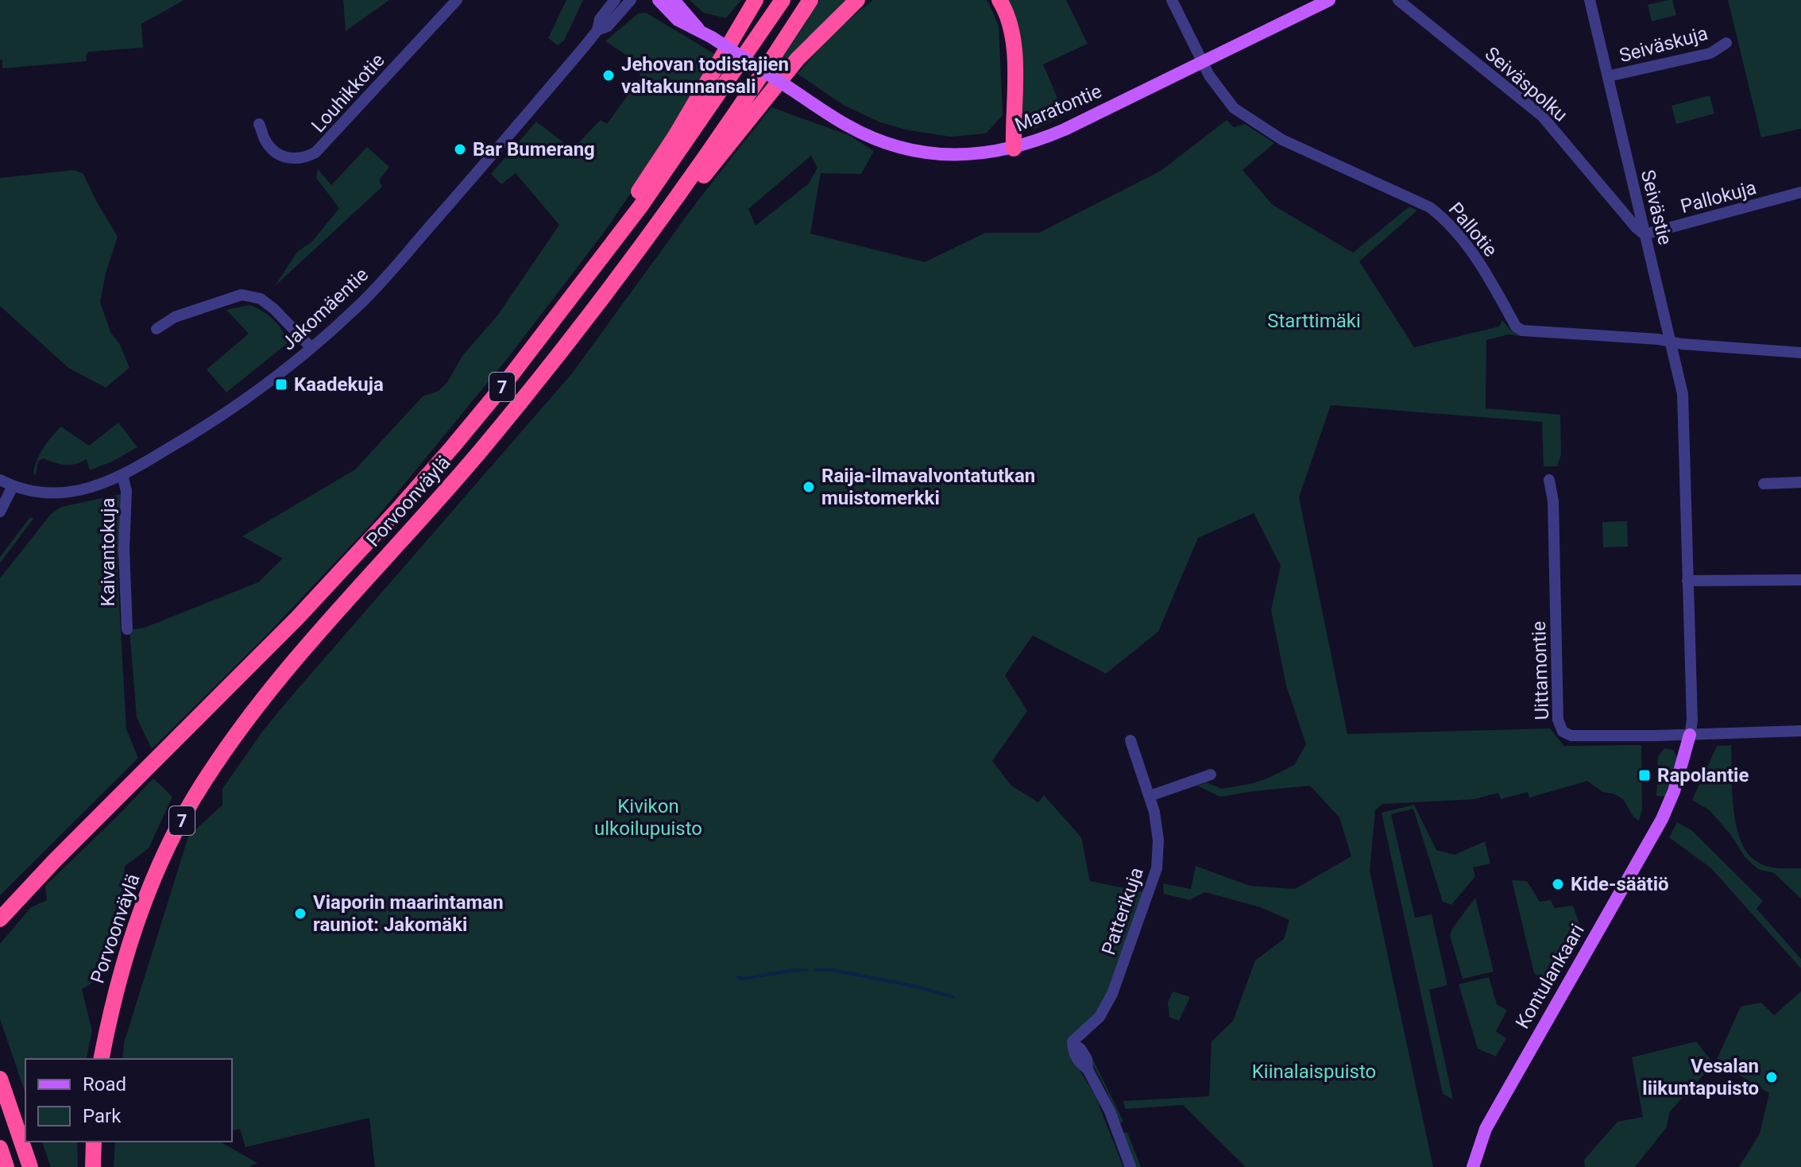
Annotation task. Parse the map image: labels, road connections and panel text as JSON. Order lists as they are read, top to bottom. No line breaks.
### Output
{"streets":{"highway":["7","Porvoonväylä"],"main road":["Maratontie","Kontulankaari"],"street":["Seiväskuja","Seiväspolku","Louhikkotie","Pallokuja","Seivästie","Pallotie","Jakomäentie","Kaivantokuja","Uittamontie","Patterikuja"]},"crossings":[["Seiväskuja","Seivästie"],["Seiväspolku","Pallokuja"],["Seiväspolku","Seivästie"],["Maratontie","Pallotie"],["Pallokuja","Seivästie"],["Seivästie","Pallotie"],["Jakomäentie","Kaivantokuja"],["Uittamontie","Kontulankaari"]],"parks":["Starttimäki","Kivikon ulkoilupuisto","Kiinalaispuisto"],"places":{"other":["Jehovan todistajien valtakunnansali","Bar Bumerang","Raija-ilmavalvontatutkan muistomerkki","Kide-säätiö","Viaporin maarintaman rauniot: Jakomäki","Vesalan liikuntapuisto"],"transit":["Kaadekuja","Rapolantie"]},"legend":["Road","Park"]}
